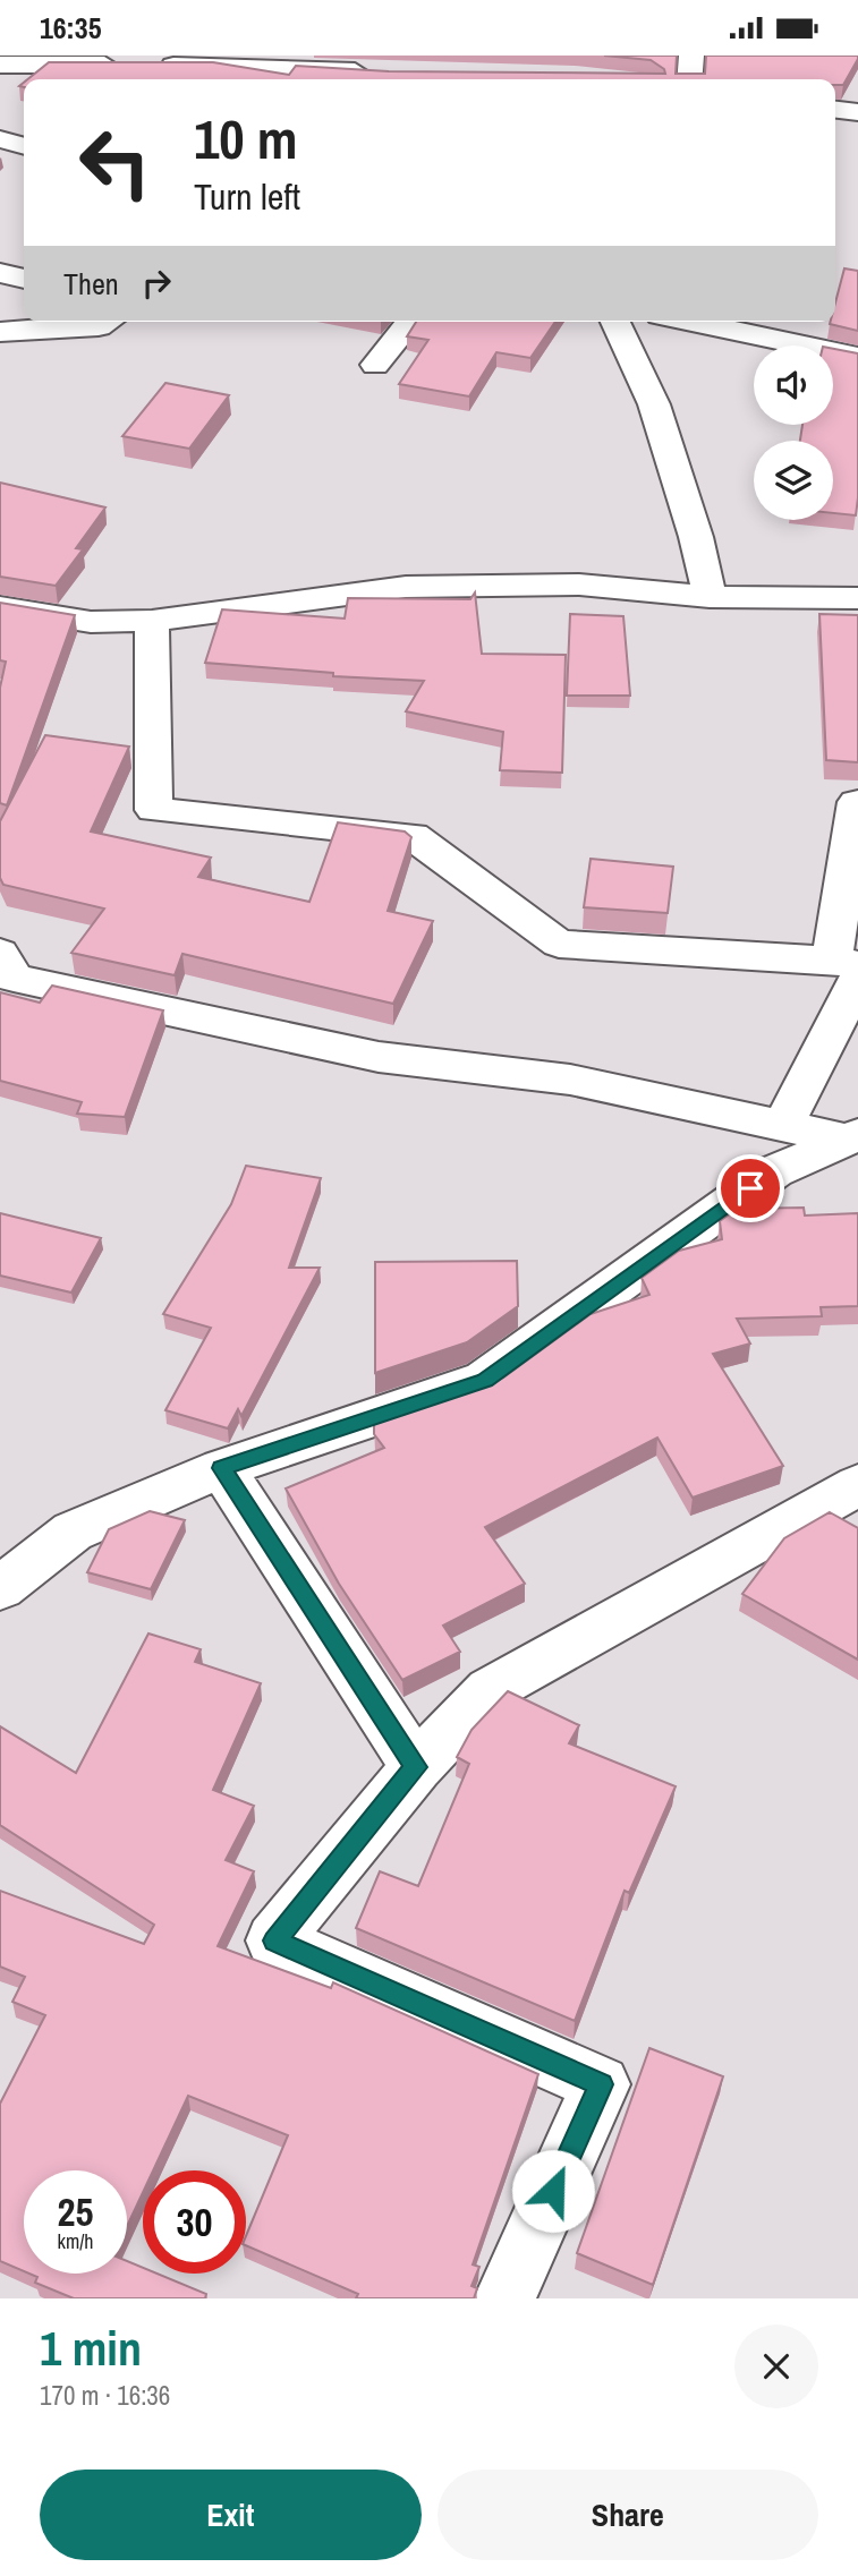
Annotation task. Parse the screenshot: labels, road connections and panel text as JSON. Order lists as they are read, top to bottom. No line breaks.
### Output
{"page":{"status":"16:35","turn":["10 m","Turn left"],"then":"Then","speed":"25 km/h","limit":"30","heading":["1 min","170 m · 16:36"],"buttons":["Exit","Share"]}}
